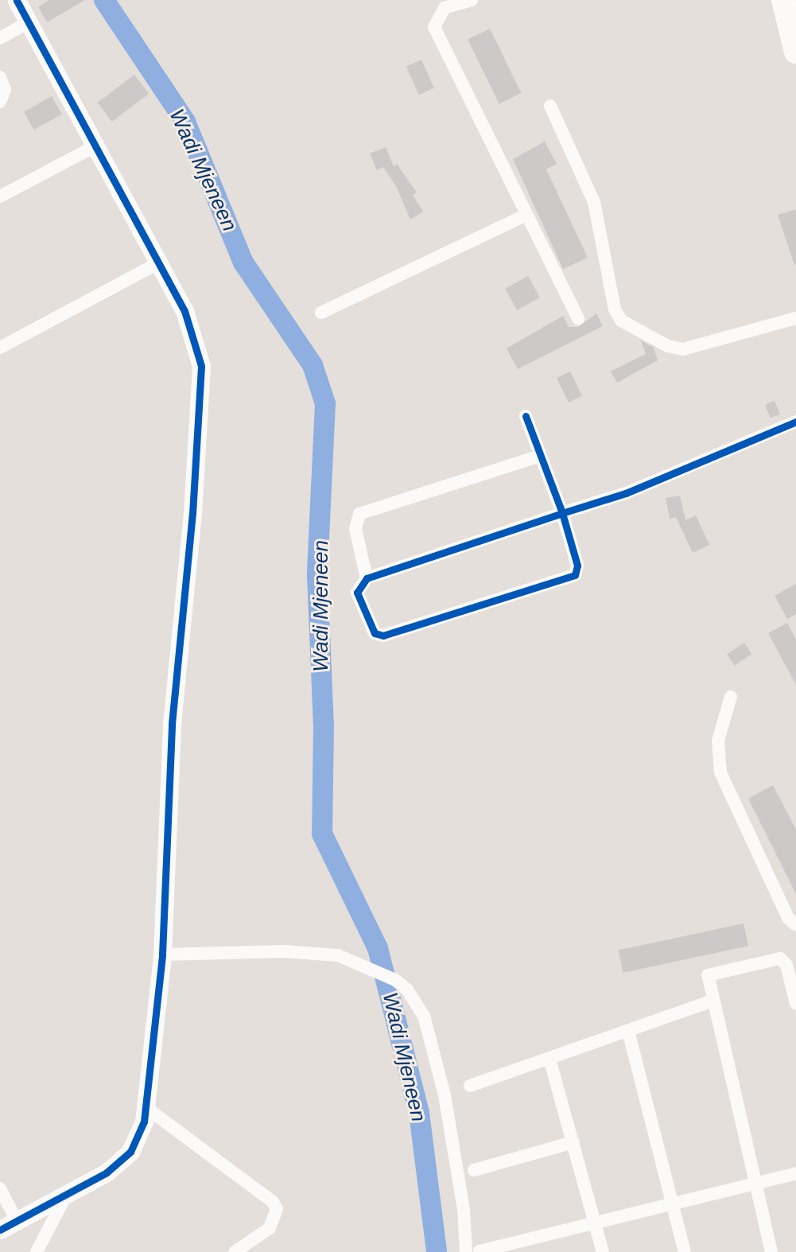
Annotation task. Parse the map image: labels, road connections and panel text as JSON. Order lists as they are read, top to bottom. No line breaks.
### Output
{"water":["Wadi Mjeneen"]}
